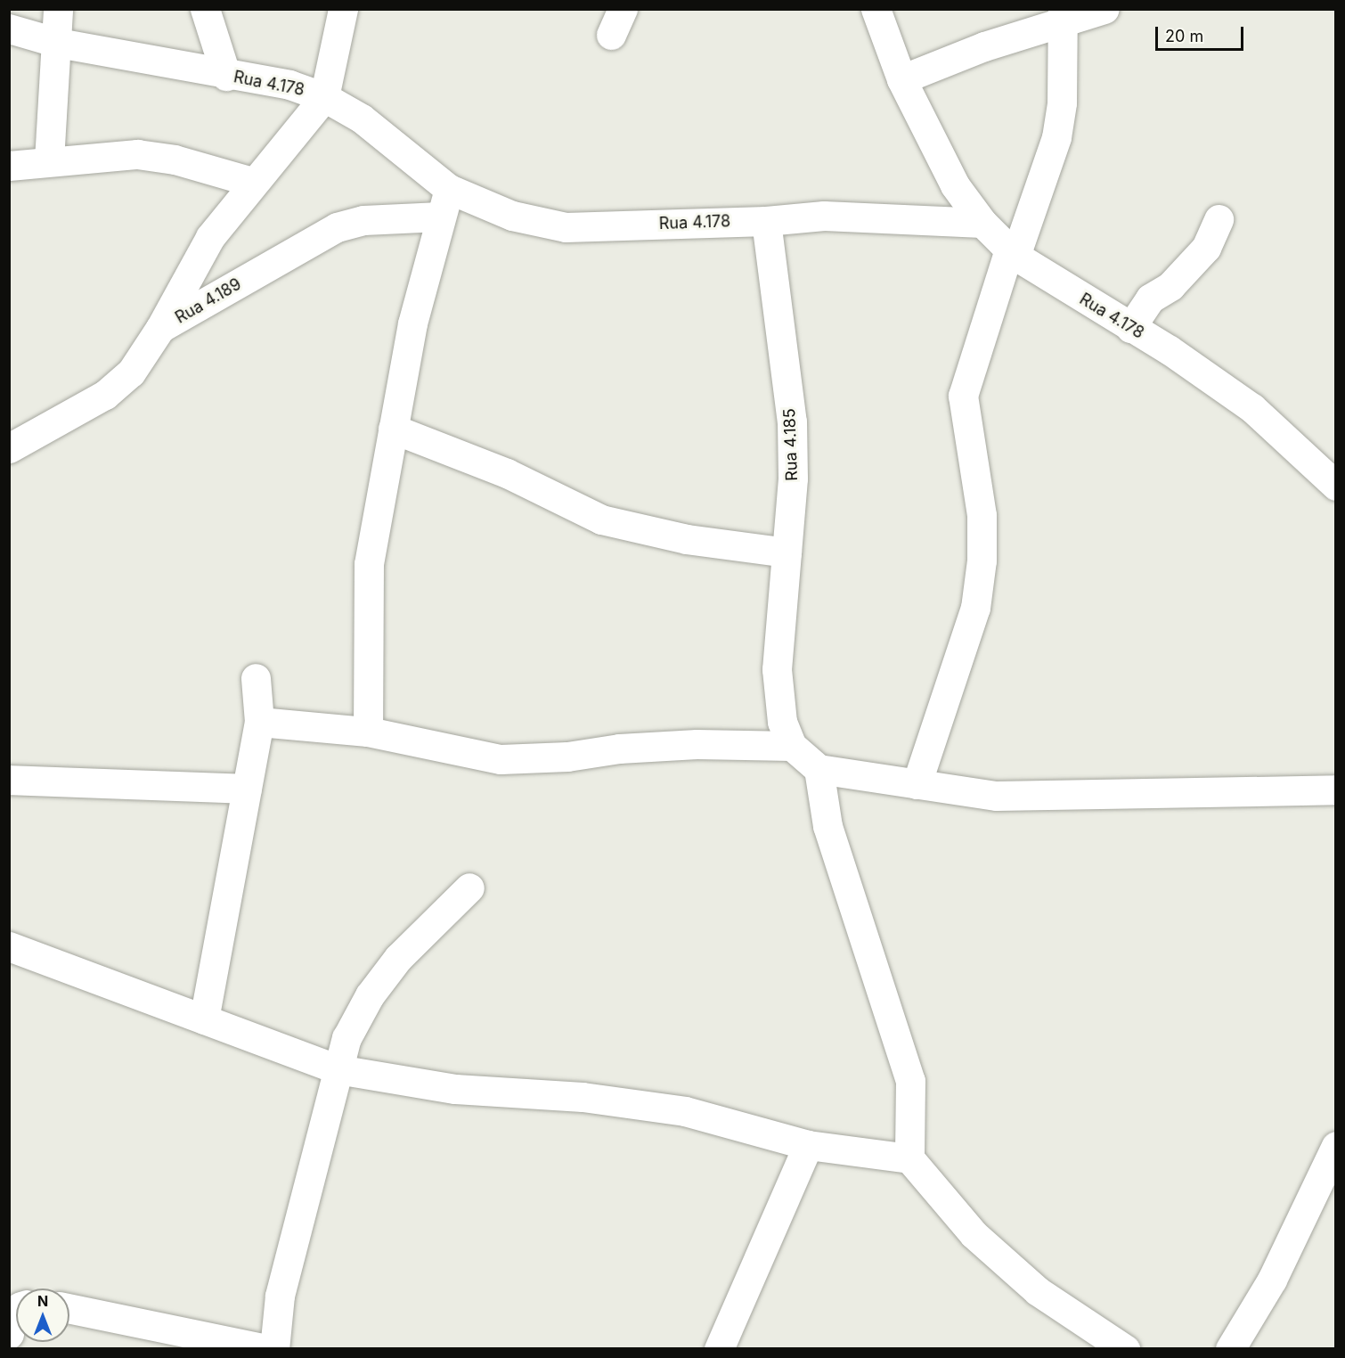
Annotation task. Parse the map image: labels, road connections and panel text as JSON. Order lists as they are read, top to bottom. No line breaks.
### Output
{"streets":{"street":["Rua 4.178","Rua 4.189","Rua 4.185"]},"crossings":[["Rua 4.178","Rua 4.189"],["Rua 4.178","Rua 4.185"]],"scale_bar":"20 m","north":"top"}
